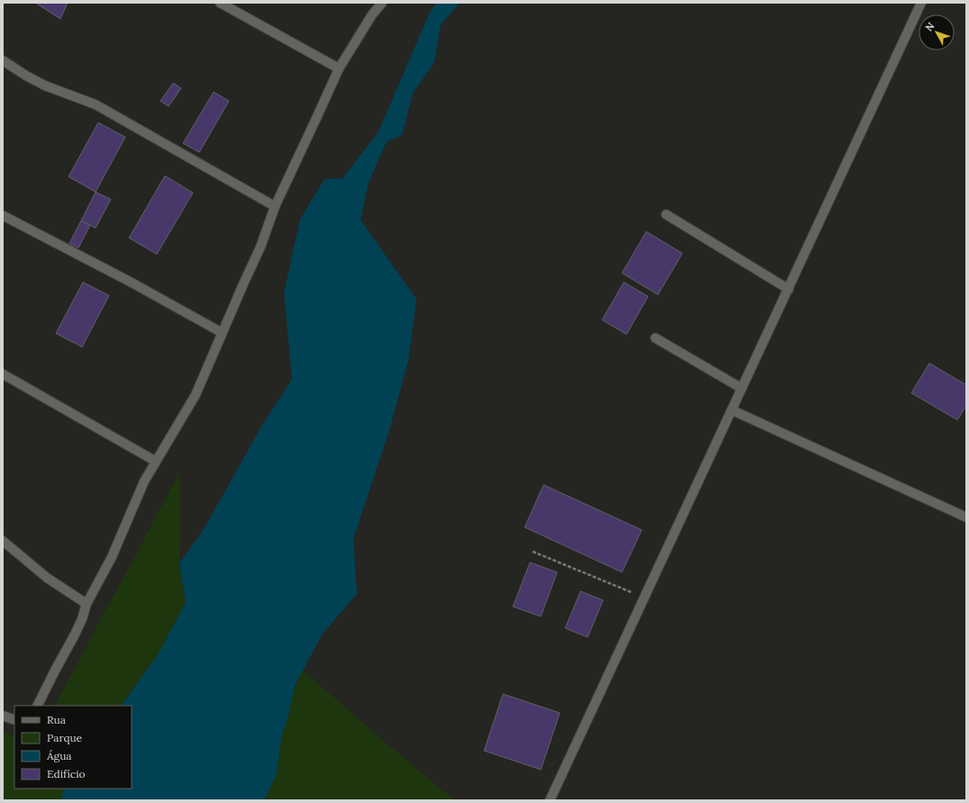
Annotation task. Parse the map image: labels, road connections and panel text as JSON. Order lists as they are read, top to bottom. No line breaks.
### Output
{"legend":["Rua","Parque","Água","Edifício"],"north":"top left"}
